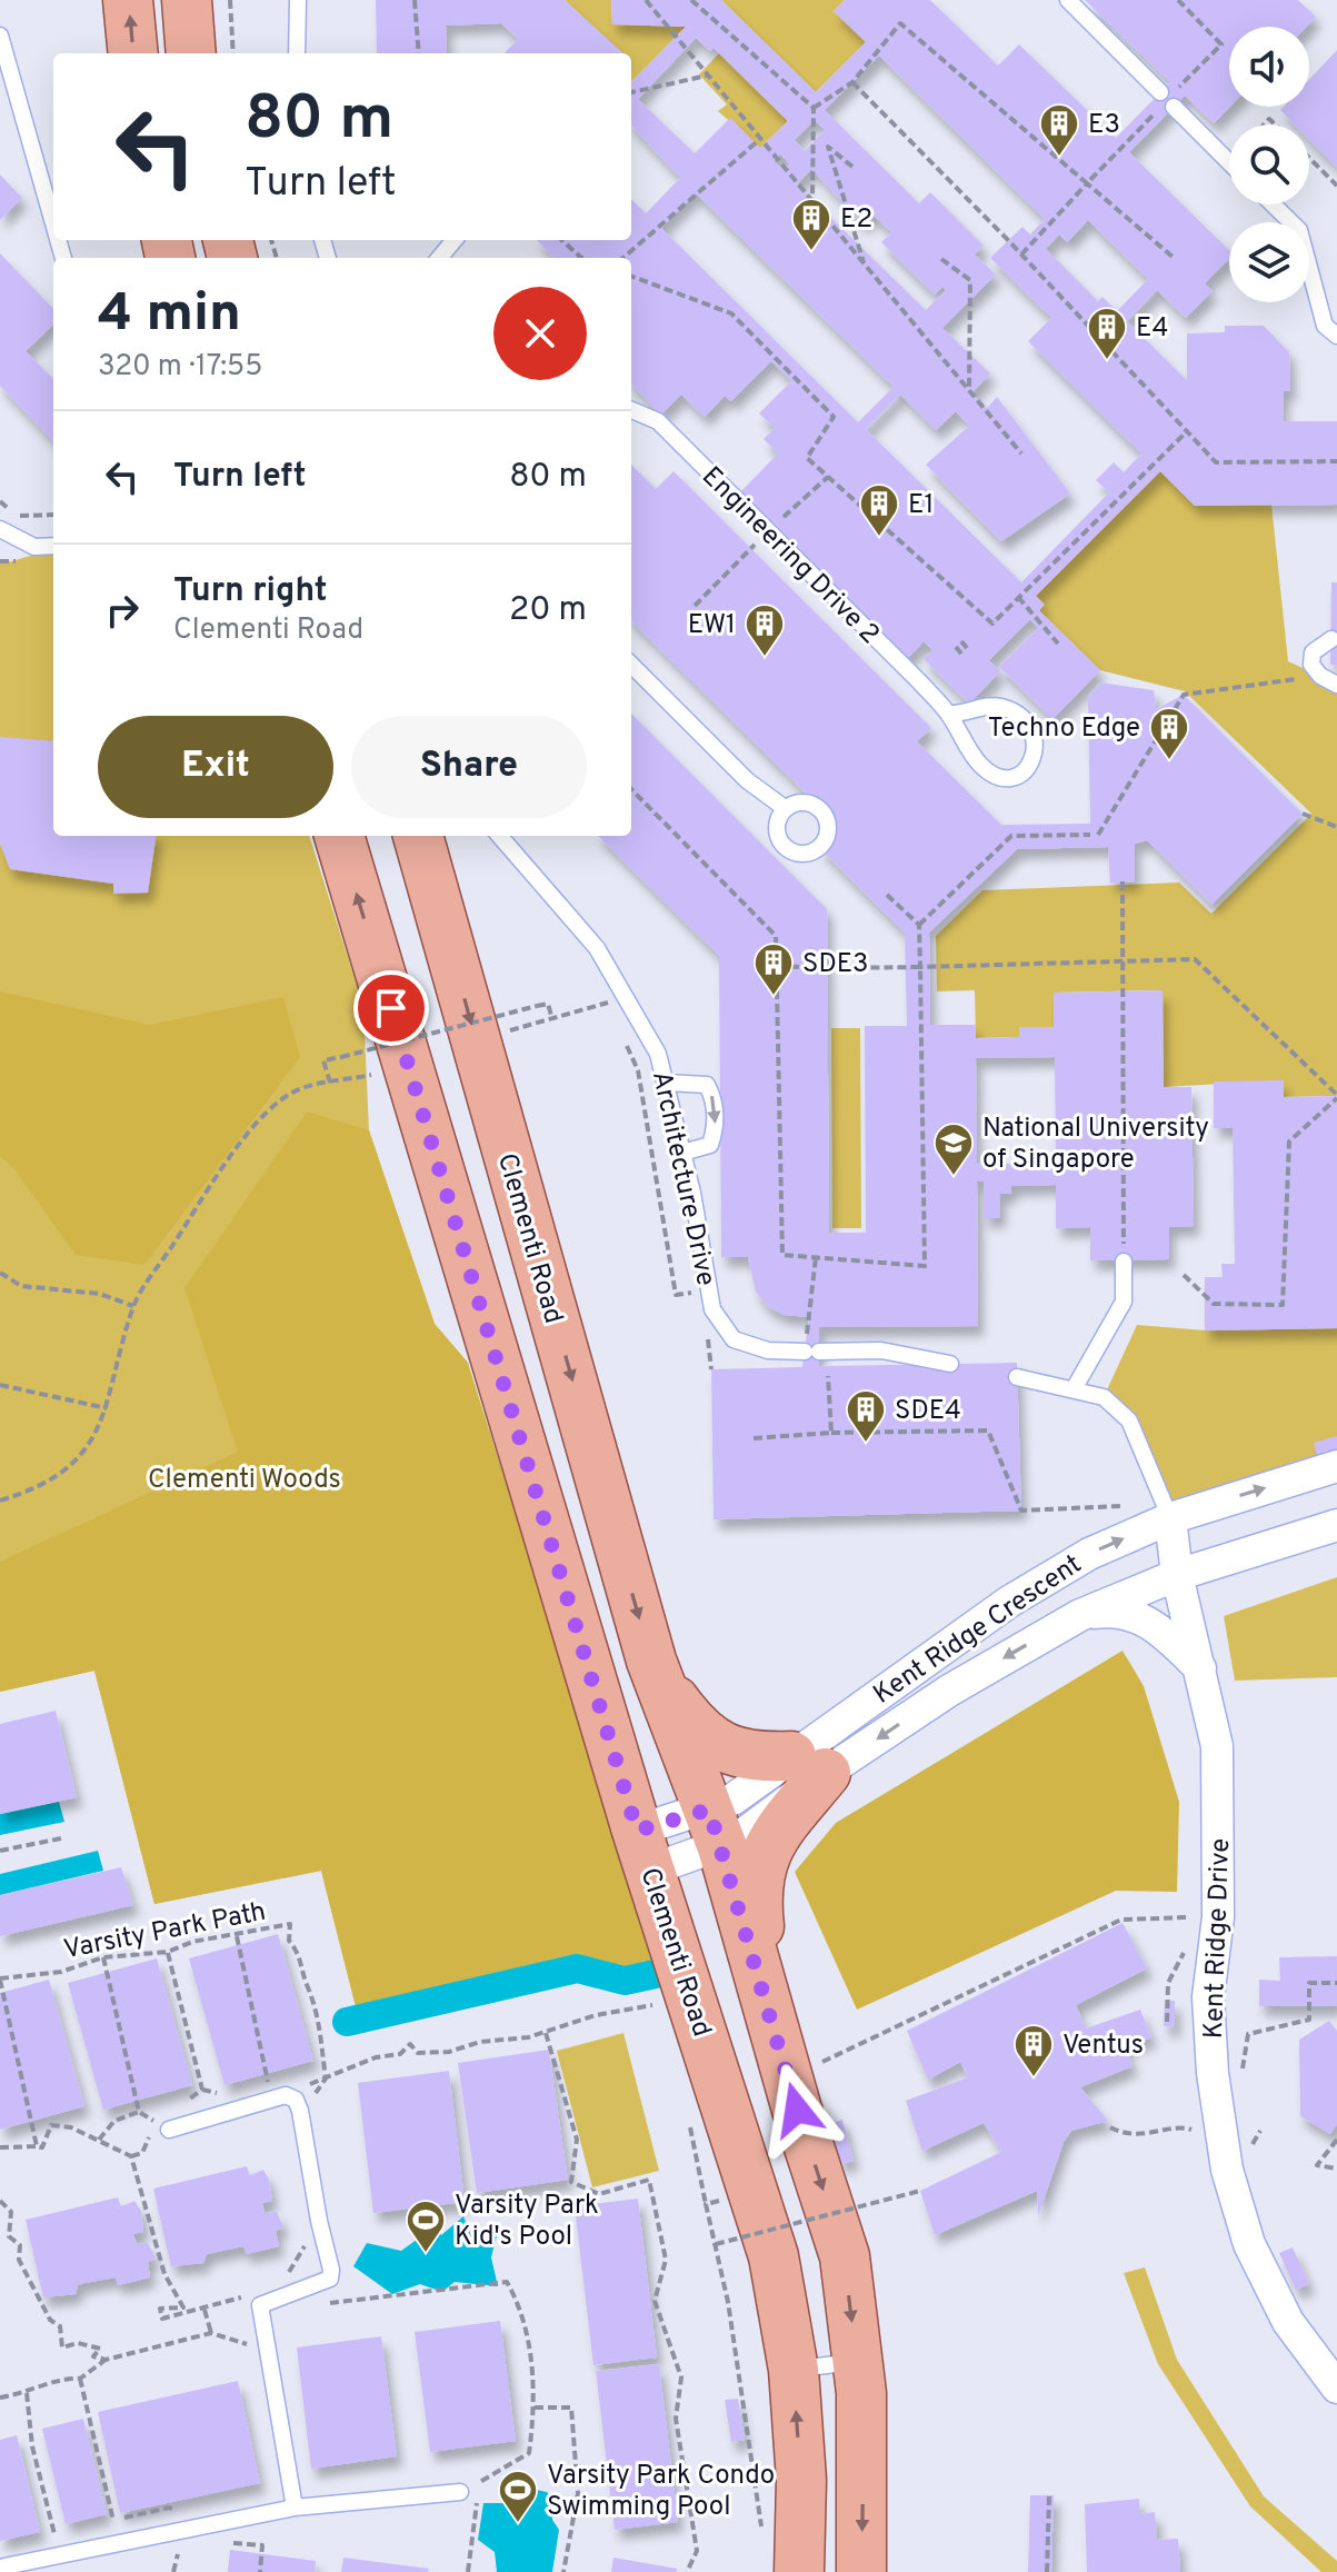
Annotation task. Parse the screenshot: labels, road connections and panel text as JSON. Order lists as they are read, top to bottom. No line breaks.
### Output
{"streets":{"main road":["Clementi Road"],"street":["Kent Ridge Crescent","Kent Ridge Drive"],"lane":["Engineering Drive 2","Architecture Drive"],"path":["Varsity Park Path"]},"crossings":[["Clementi Road","Kent Ridge Crescent"],["Kent Ridge Crescent","Kent Ridge Drive"]],"parks":["Clementi Woods"],"places":{"building":["E3","E2","E4","E1","EW1","Techno Edge","SDE3","SDE4","Ventus"],"school or university":["National University of Singapore"],"sports":["Varsity Park Kid's Pool","Varsity Park Condo Swimming Pool"]},"page":{"turn":["80 m","Turn left"],"heading":["4 min","320 m · 17:55"],"list":[{"name":"Turn left","value":"80 m"},{"name":"Turn right","note":"Clementi Road","value":"20 m"}],"buttons":["Exit","Share"]}}
